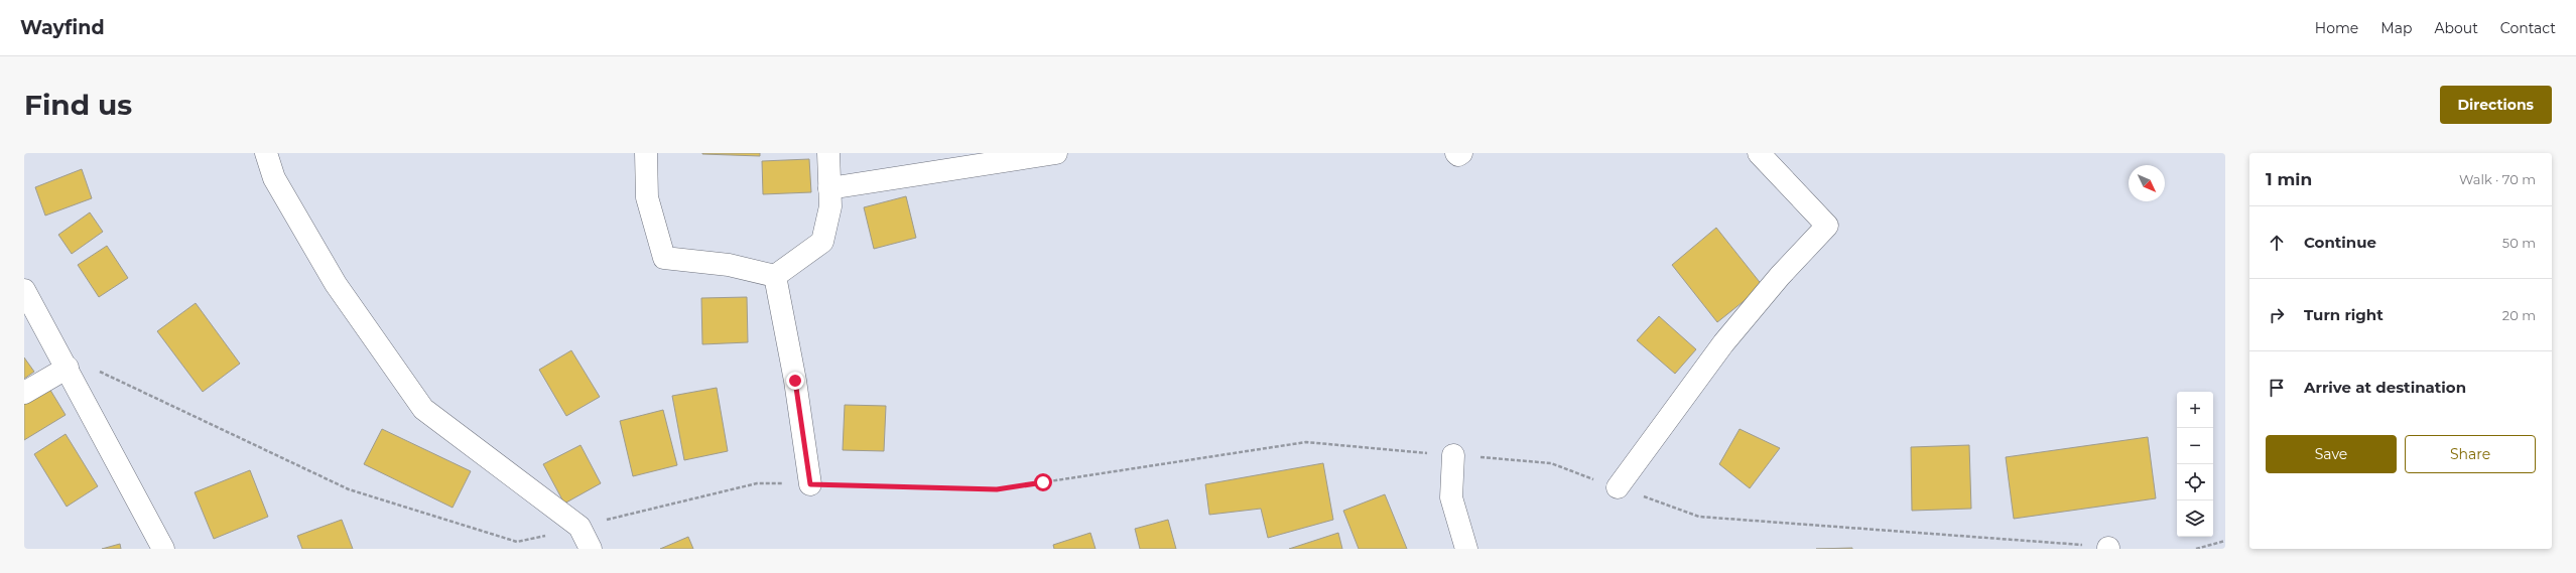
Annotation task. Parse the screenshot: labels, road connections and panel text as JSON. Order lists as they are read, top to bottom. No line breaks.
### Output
{"north":"bottom right","page":{"header":"Wayfind","nav":["Home","Map","About","Contact"],"buttons":["Directions",["Save","Share"]],"title":"Find us","heading":["1 min","Walk · 70 m"],"list":[["Continue","50 m"],["Turn right","20 m"],"Arrive at destination"],"map_buttons":["+","−"]}}
